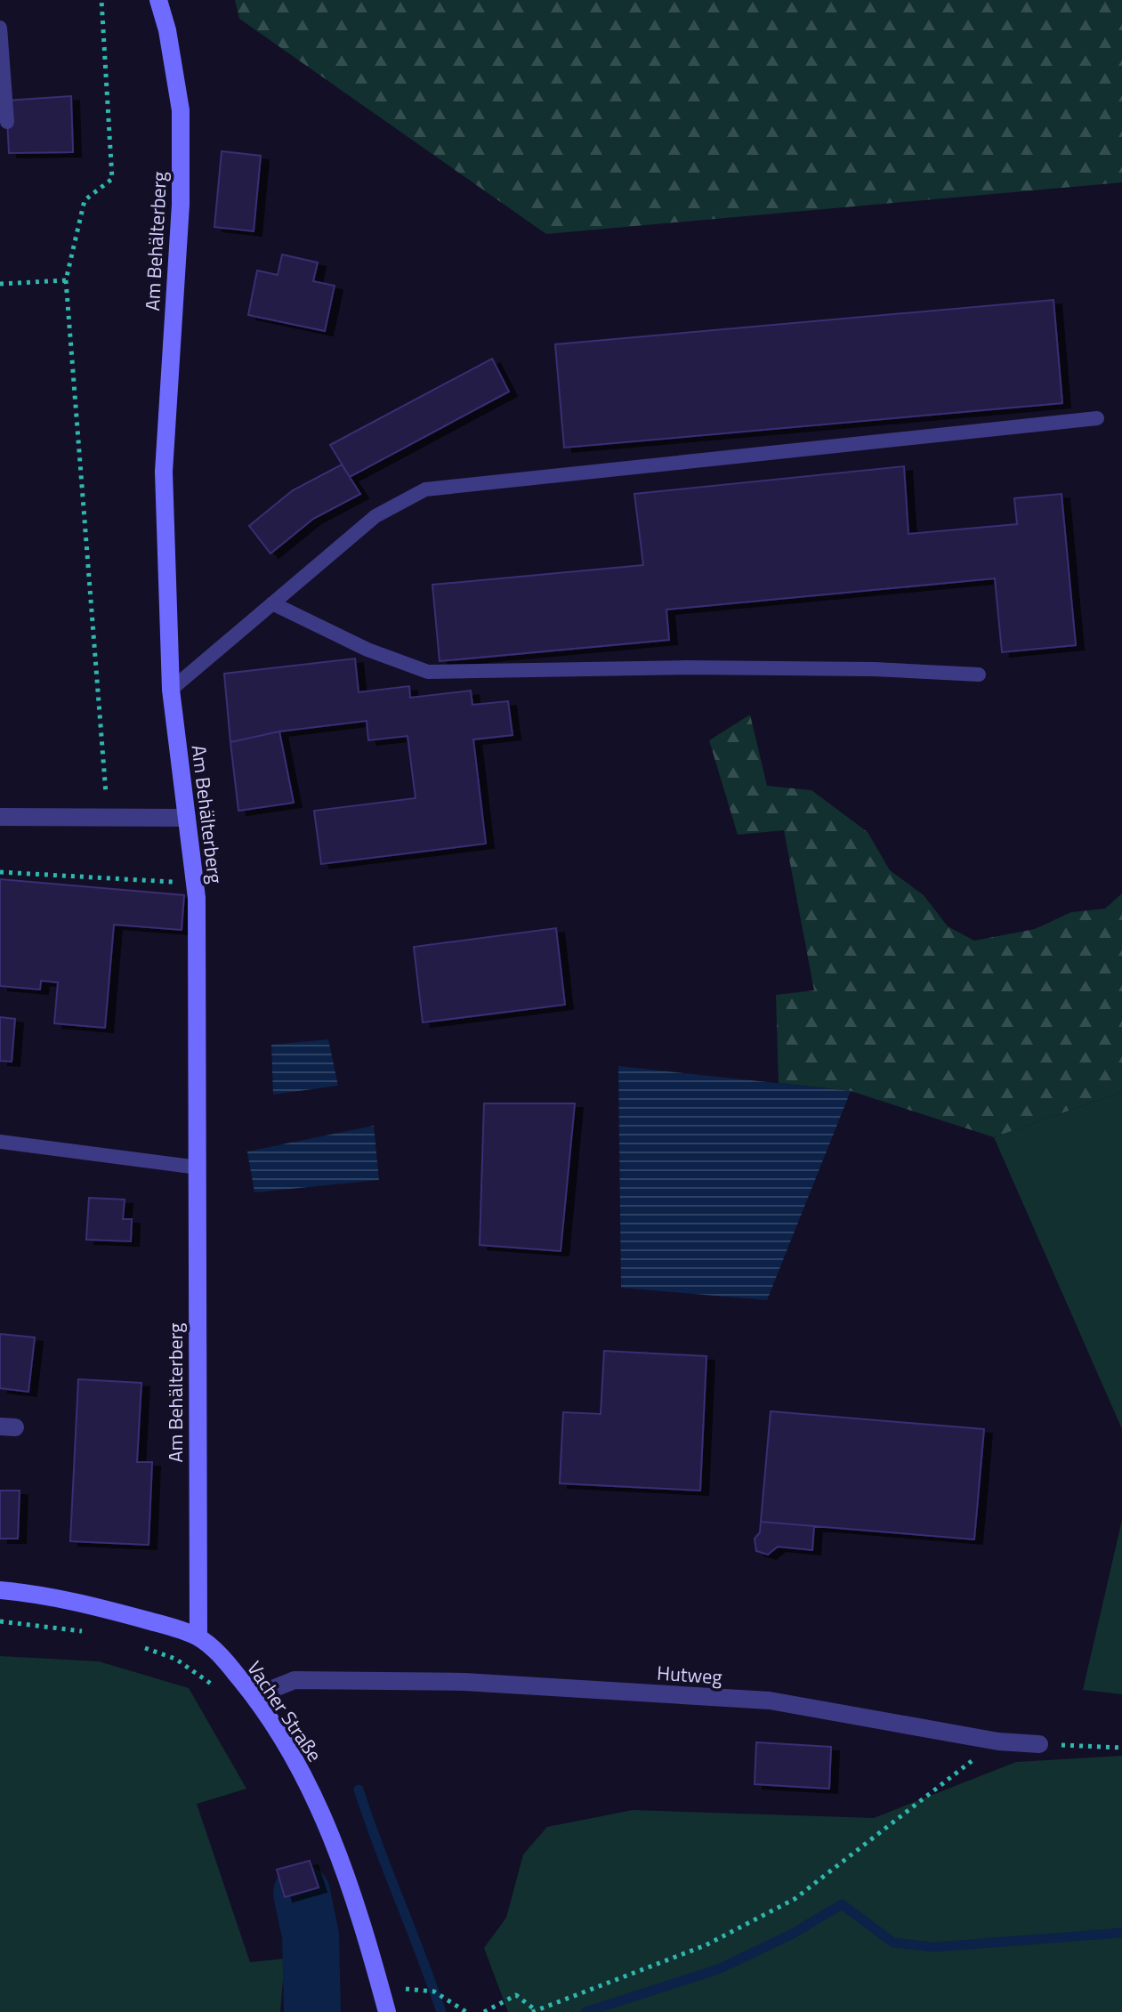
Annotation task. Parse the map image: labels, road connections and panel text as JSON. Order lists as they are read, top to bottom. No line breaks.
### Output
{"streets":{"street":["Am Behälterberg","Hutweg","Vacher Straße"]},"crossings":[["Am Behälterberg","Vacher Straße"],["Hutweg","Vacher Straße"]]}
